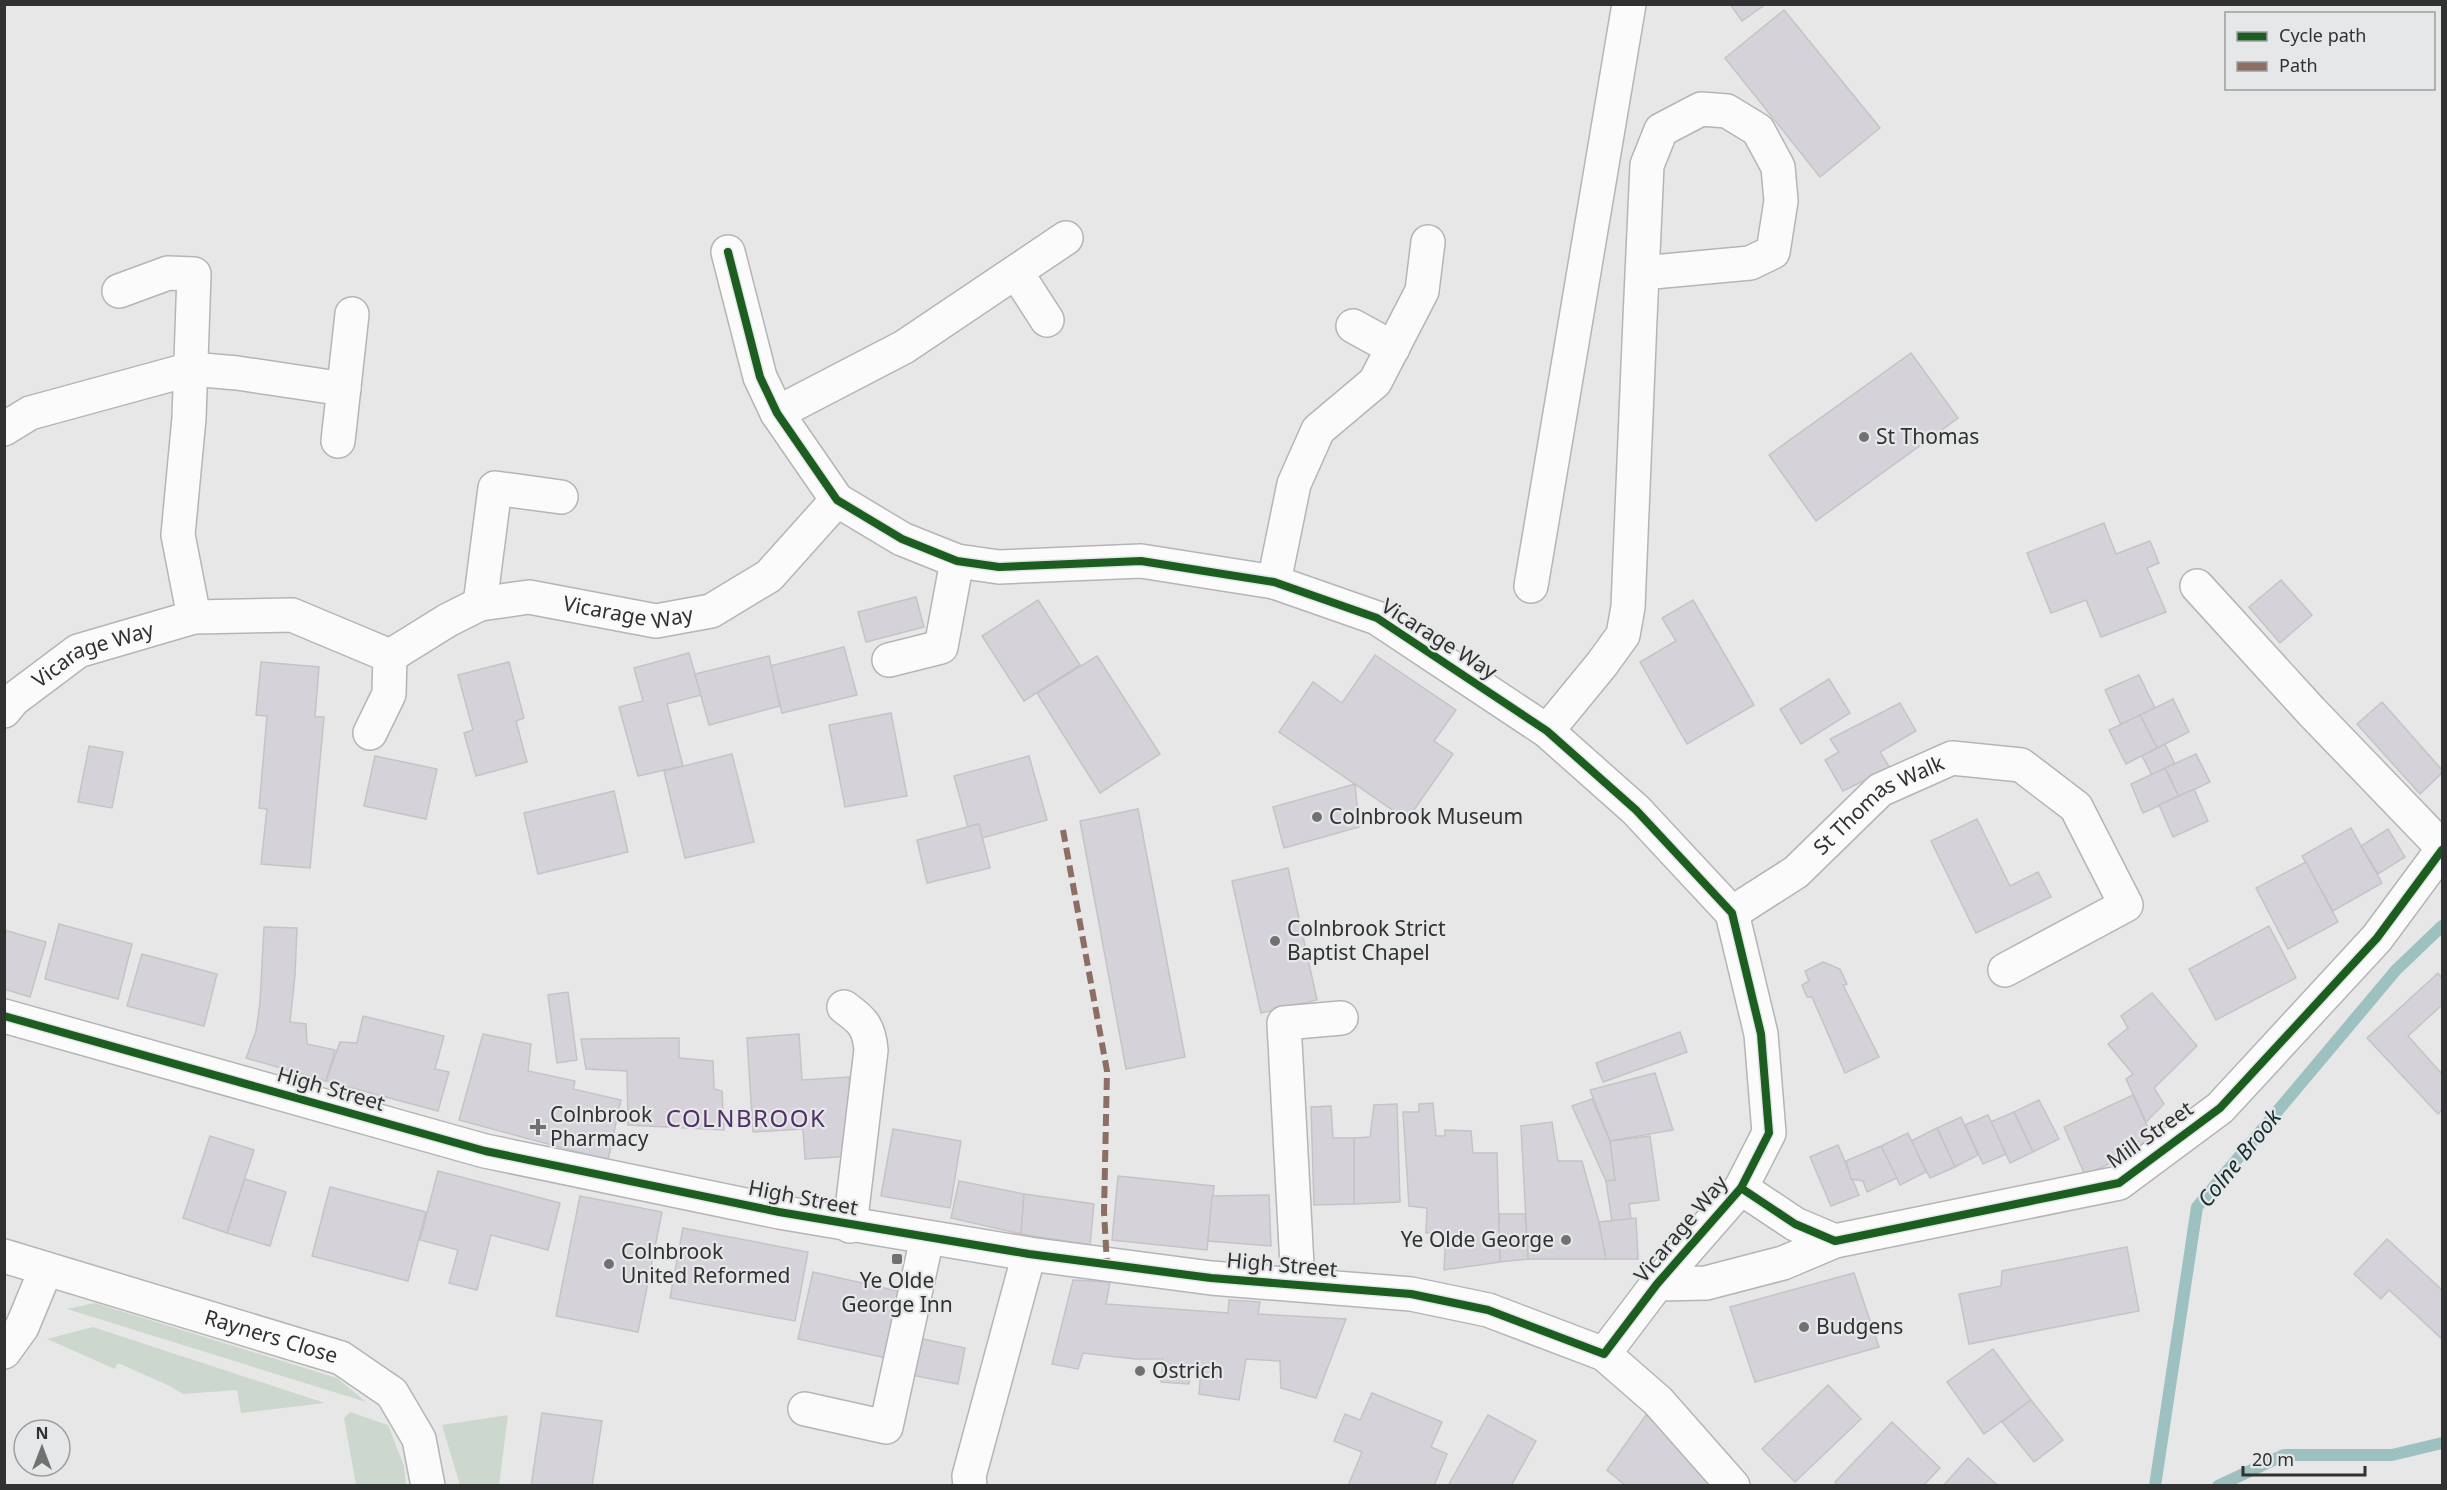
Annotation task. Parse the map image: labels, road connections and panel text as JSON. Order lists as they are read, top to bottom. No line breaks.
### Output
{"streets":{"street":["Vicarage Way","St Thomas Walk","High Street","Mill Street","Rayners Close"]},"crossings":[["Vicarage Way","St Thomas Walk"],["Vicarage Way","High Street"],["Vicarage Way","Mill Street"]],"districts":["COLNBROOK"],"water":["Colne Brook"],"places":{"other":["St Thomas","Colnbrook Museum","Colnbrook Strict Baptist Chapel","Ye Olde George","Colnbrook United Reformed","Budgens","Ostrich"],"health":["Colnbrook Pharmacy"],"transit":["Ye Olde George Inn"]},"legend":["Cycle path","Path"],"scale_bar":"20 m","north":"top"}
